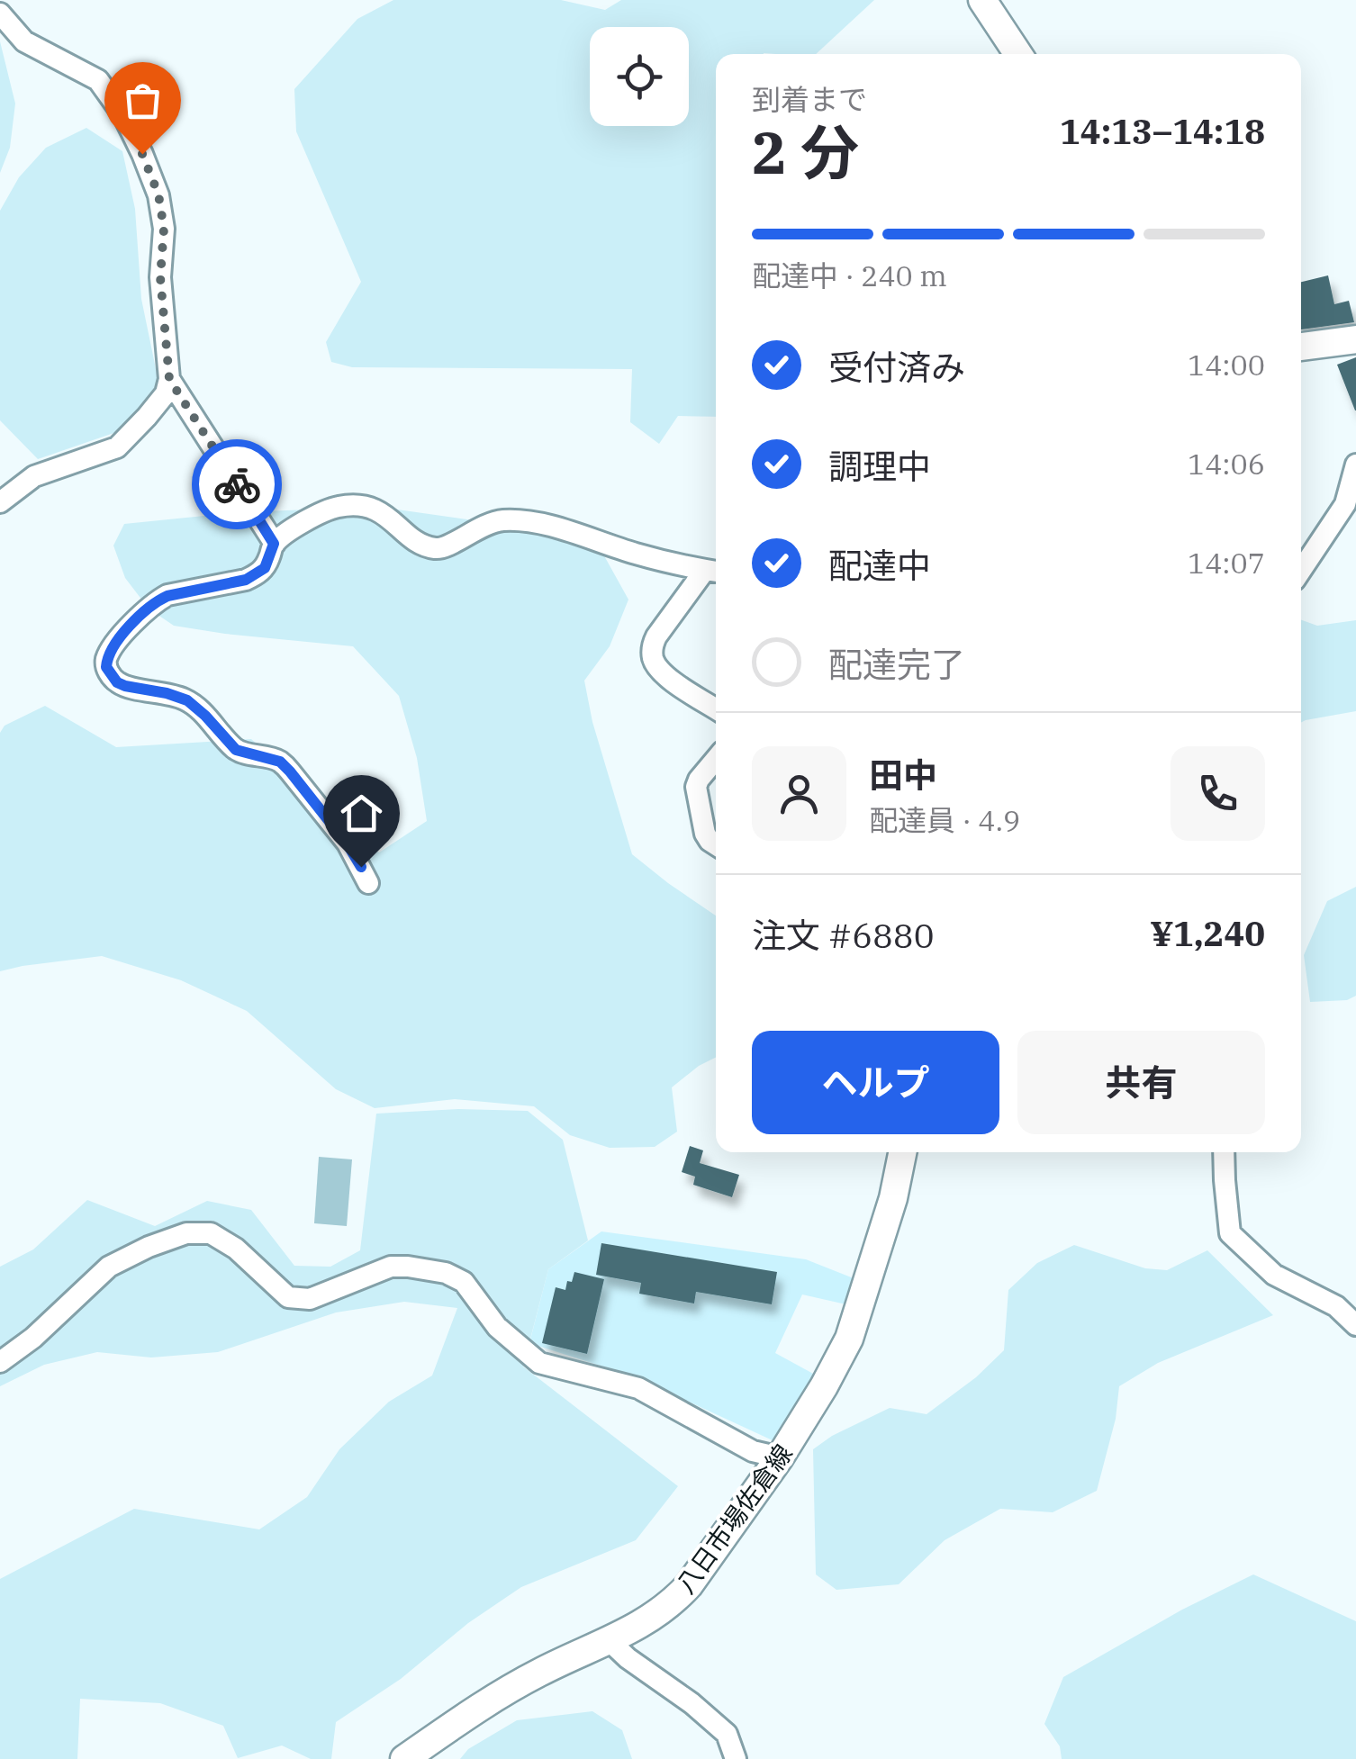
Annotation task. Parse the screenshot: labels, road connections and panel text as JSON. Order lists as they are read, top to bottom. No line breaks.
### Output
{"streets":{"main road":["八日市場佐倉線"]},"page":{"heading":["2 分","到着まで","14:13–14:18"],"panel":["田中","配達員 · 4.9","注文 #6880","¥1,240"],"bar":"配達中 · 240 m","list":[["受付済み","14:00"],["調理中","14:06"],["配達中","14:07"],"配達完了"],"buttons":["ヘルプ","共有"]}}
